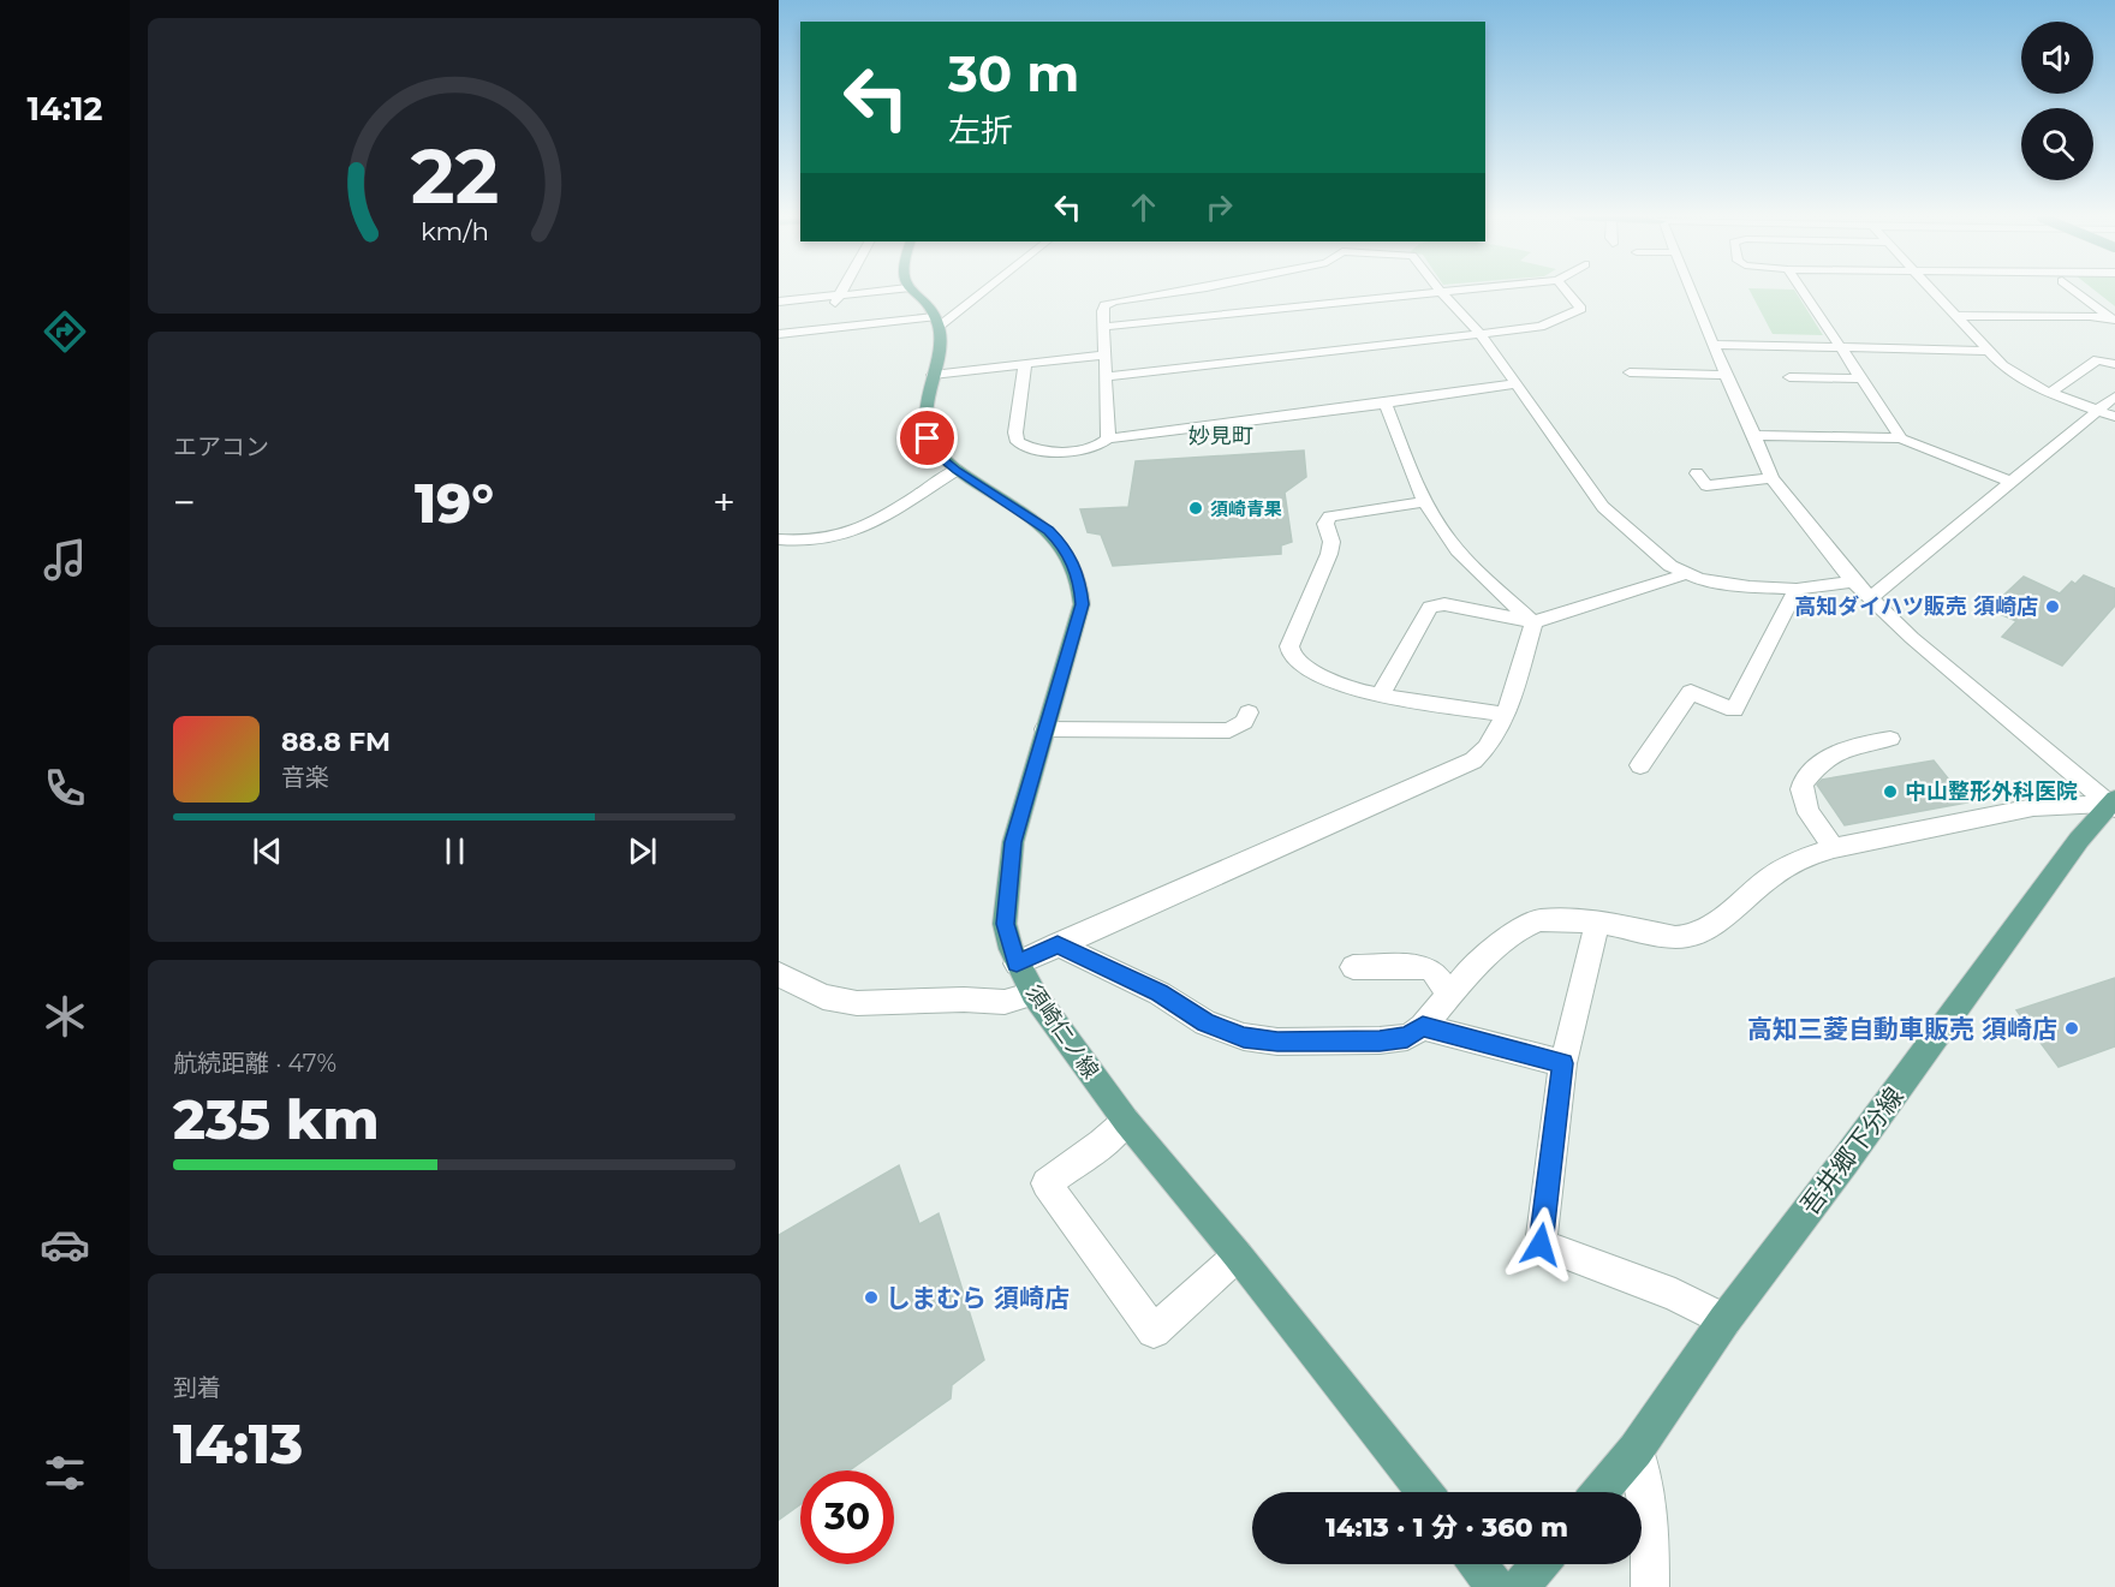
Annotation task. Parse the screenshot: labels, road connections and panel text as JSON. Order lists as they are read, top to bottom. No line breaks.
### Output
{"streets":{"main road":["須崎仁ノ線","吾井郷下分線"]},"districts":["妙見町"],"places":["須崎青果","高知ダイハツ販売 須崎店","中山整形外科医院","高知三菱自動車販売 須崎店","しまむら 須崎店"],"page":{"tabs":"14:12","turn":["30 m","左折"],"tile":["エアコン",["航続距離 · 47%","235 km"],["到着","14:13"]],"heat":["−","19°","+"],"song":["88.8 FM","音楽"],"limit":"30","trip":"14:13 · 1 分 · 360 m","gauge":["22","km/h"]}}
